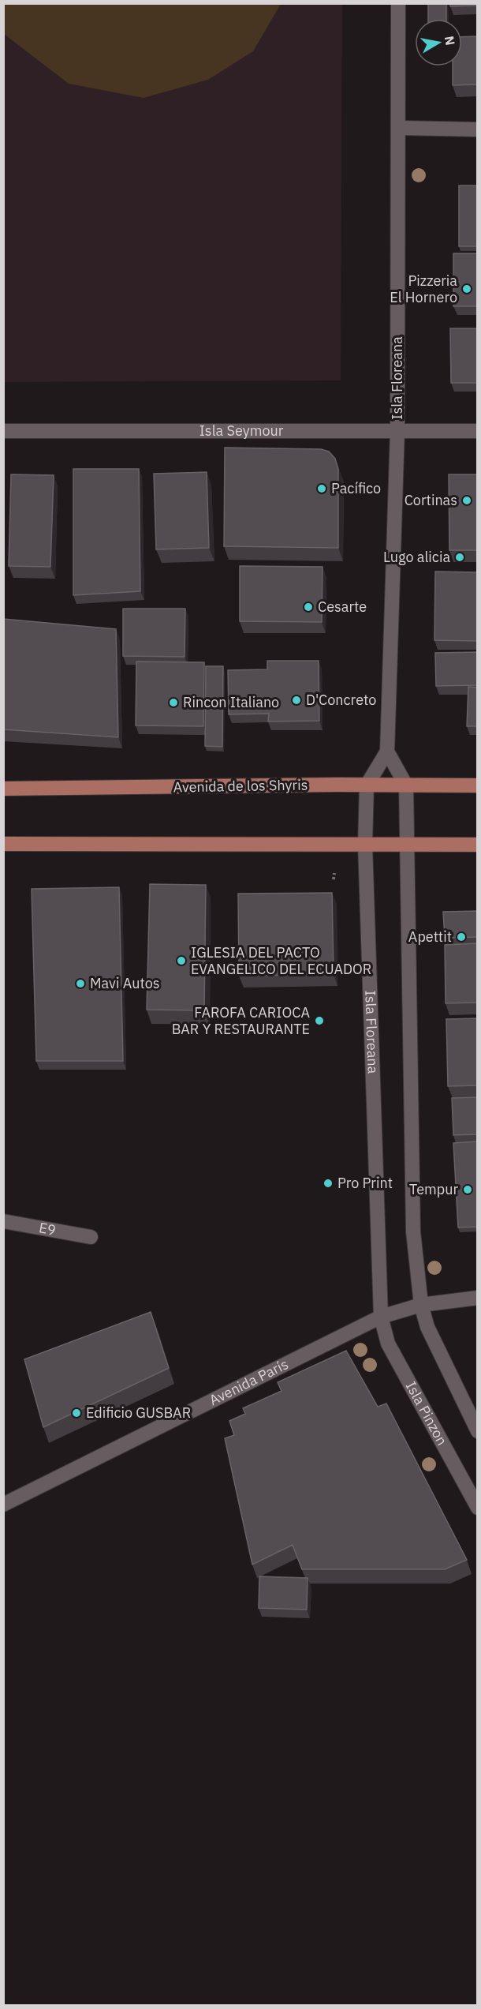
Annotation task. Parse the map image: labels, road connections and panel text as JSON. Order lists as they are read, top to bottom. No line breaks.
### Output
{"streets":{"main road":["Avenida de los Shyris"],"street":["Isla Floreana","Isla Seymour","E9","Avenida París","Isla Pinzon"]},"crossings":[["Isla Floreana","Isla Seymour"],["Isla Floreana","Avenida de los Shyris"],["Isla Floreana","Avenida París"],["Isla Floreana","Isla Pinzon"],["Avenida París","Isla Pinzon"]],"places":["Pizzeria El Hornero","Pacífico","Cortinas","Lugo alicia","Cesarte","D'Concreto","Rincon Italiano","Apettit","IGLESIA DEL PACTO EVANGELICO DEL ECUADOR","Mavi Autos","FAROFA CARIOCA BAR Y RESTAURANTE","Pro Print","Tempur","Edificio GUSBAR"],"north":"right"}
